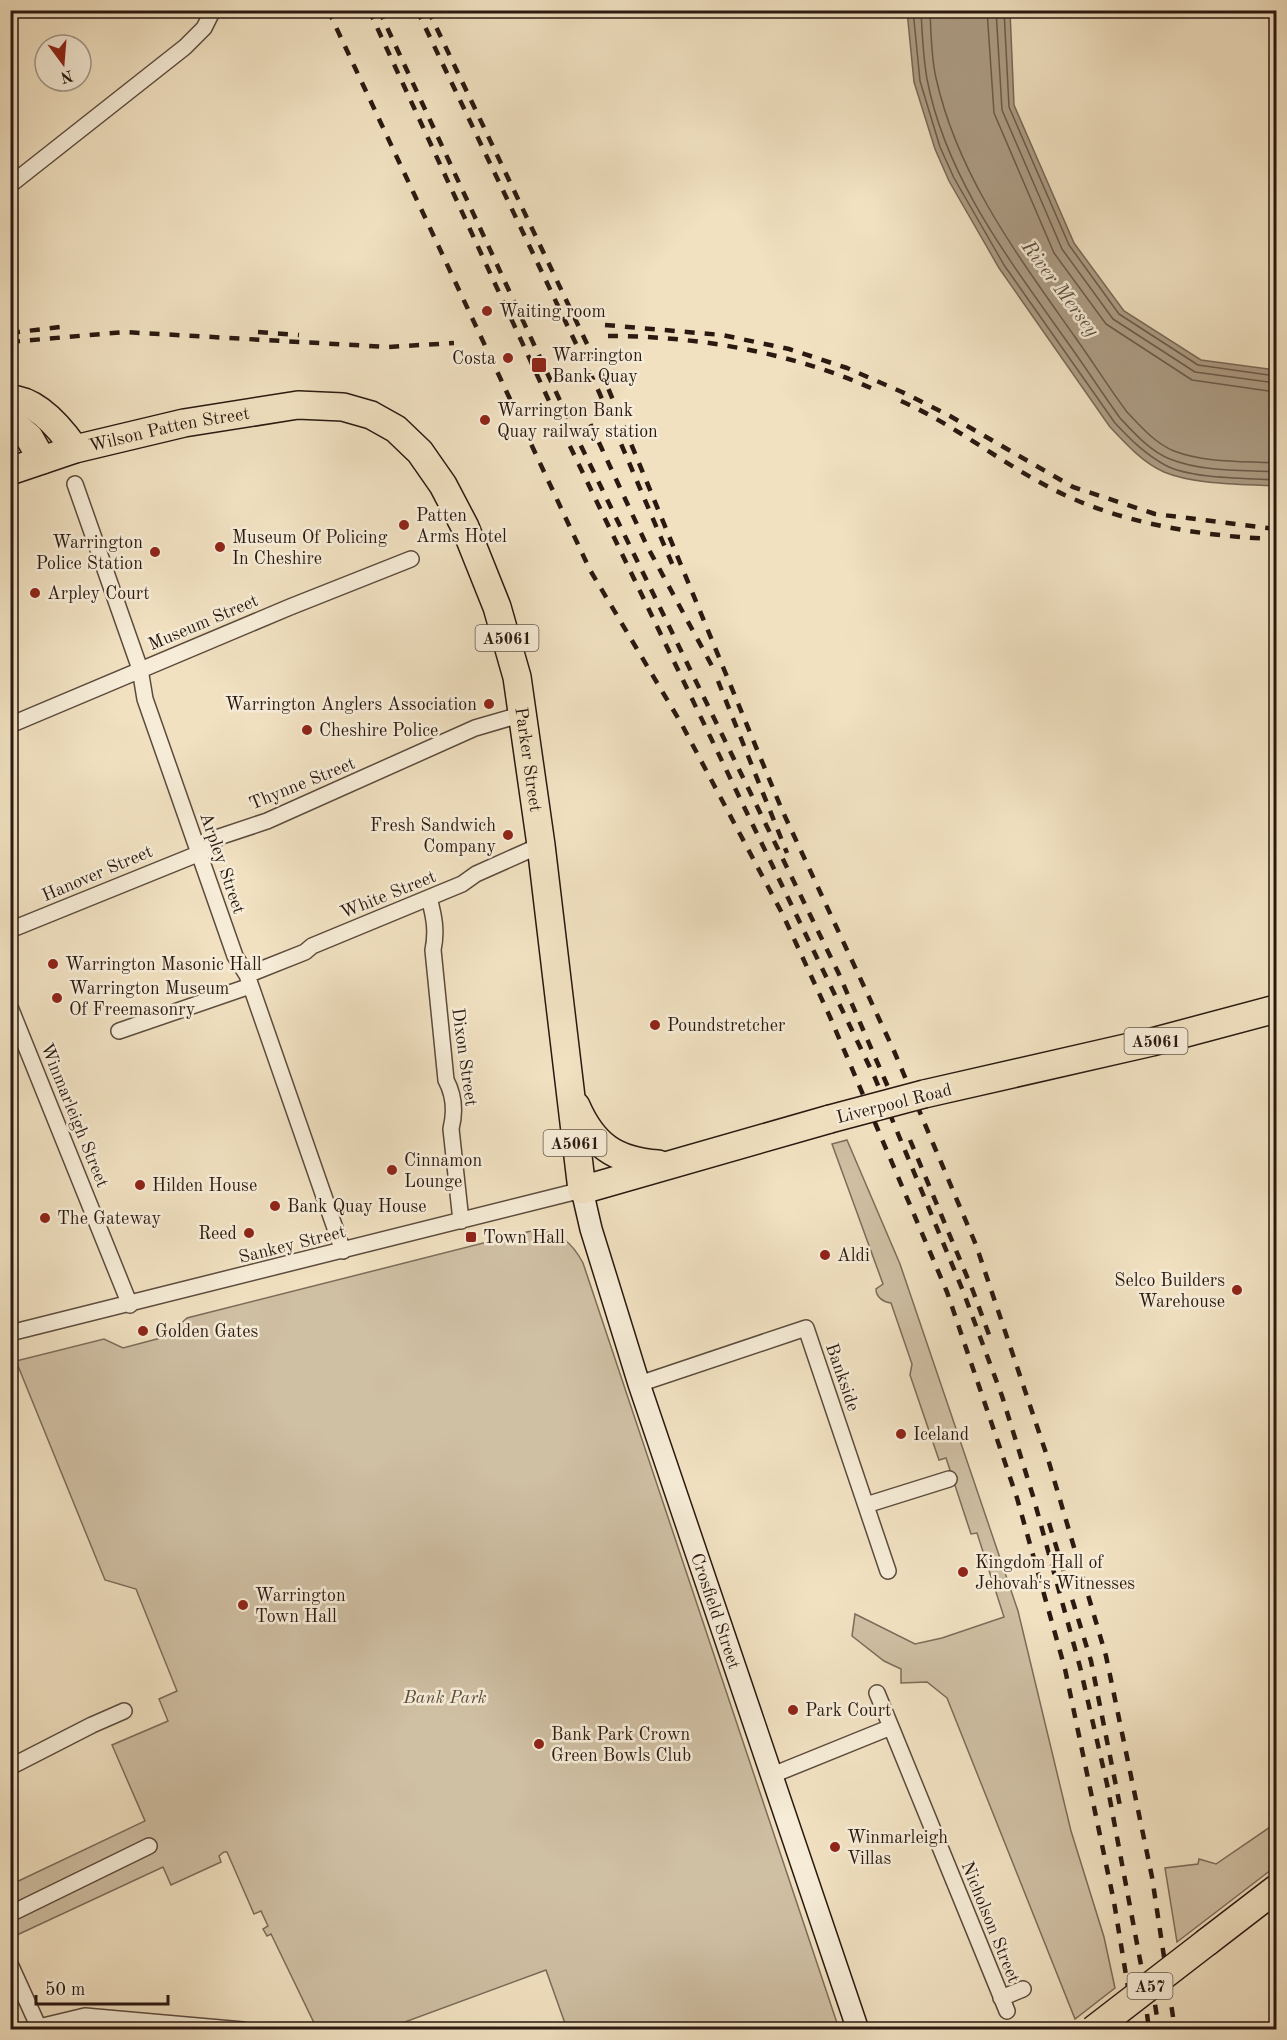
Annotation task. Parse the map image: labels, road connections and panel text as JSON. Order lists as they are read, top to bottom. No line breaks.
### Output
{"streets":{"highway":["Wilson Patten Street","A5061","Parker Street","Liverpool Road","A57"],"street":["Museum Street","Thynne Street","Arpley Street","Hanover Street","White Street","Dixon Street","Winmarleigh Street","Sankey Street","Bankside","Crosfield Street","Nicholson Street"]},"crossings":[["Wilson Patten Street","Parker Street"],["Museum Street","Arpley Street"],["Parker Street","Thynne Street"],["Parker Street","White Street"],["Parker Street","Liverpool Road"],["Parker Street","Sankey Street"],["Parker Street","Crosfield Street"],["Thynne Street","Arpley Street"],["Thynne Street","Hanover Street"],["Arpley Street","Hanover Street"],["Arpley Street","White Street"],["Arpley Street","Sankey Street"],["White Street","Dixon Street"],["Dixon Street","Sankey Street"],["Liverpool Road","Sankey Street"],["Liverpool Road","Crosfield Street"],["Winmarleigh Street","Sankey Street"],["Sankey Street","Crosfield Street"],["Bankside","Crosfield Street"]],"water":["River Mersey"],"parks":["Bank Park"],"places":{"other":["Waiting room","Costa","Warrington Bank Quay railway station","Patten Arms Hotel","Museum Of Policing In Cheshire","Warrington Police Station","Arpley Court","Warrington Anglers Association","Cheshire Police","Fresh Sandwich Company","Warrington Masonic Hall","Warrington Museum Of Freemasonry","Poundstretcher","Cinnamon Lounge","Hilden House","Bank Quay House","The Gateway","Reed","Aldi","Selco Builders Warehouse","Golden Gates","Iceland","Kingdom Hall of Jehovah's Witnesses","Warrington Town Hall","Park Court","Bank Park Crown Green Bowls Club","Winmarleigh Villas"],"transit":["Warrington Bank Quay","Town Hall"]},"scale_bar":"50 m","north":"bottom"}
